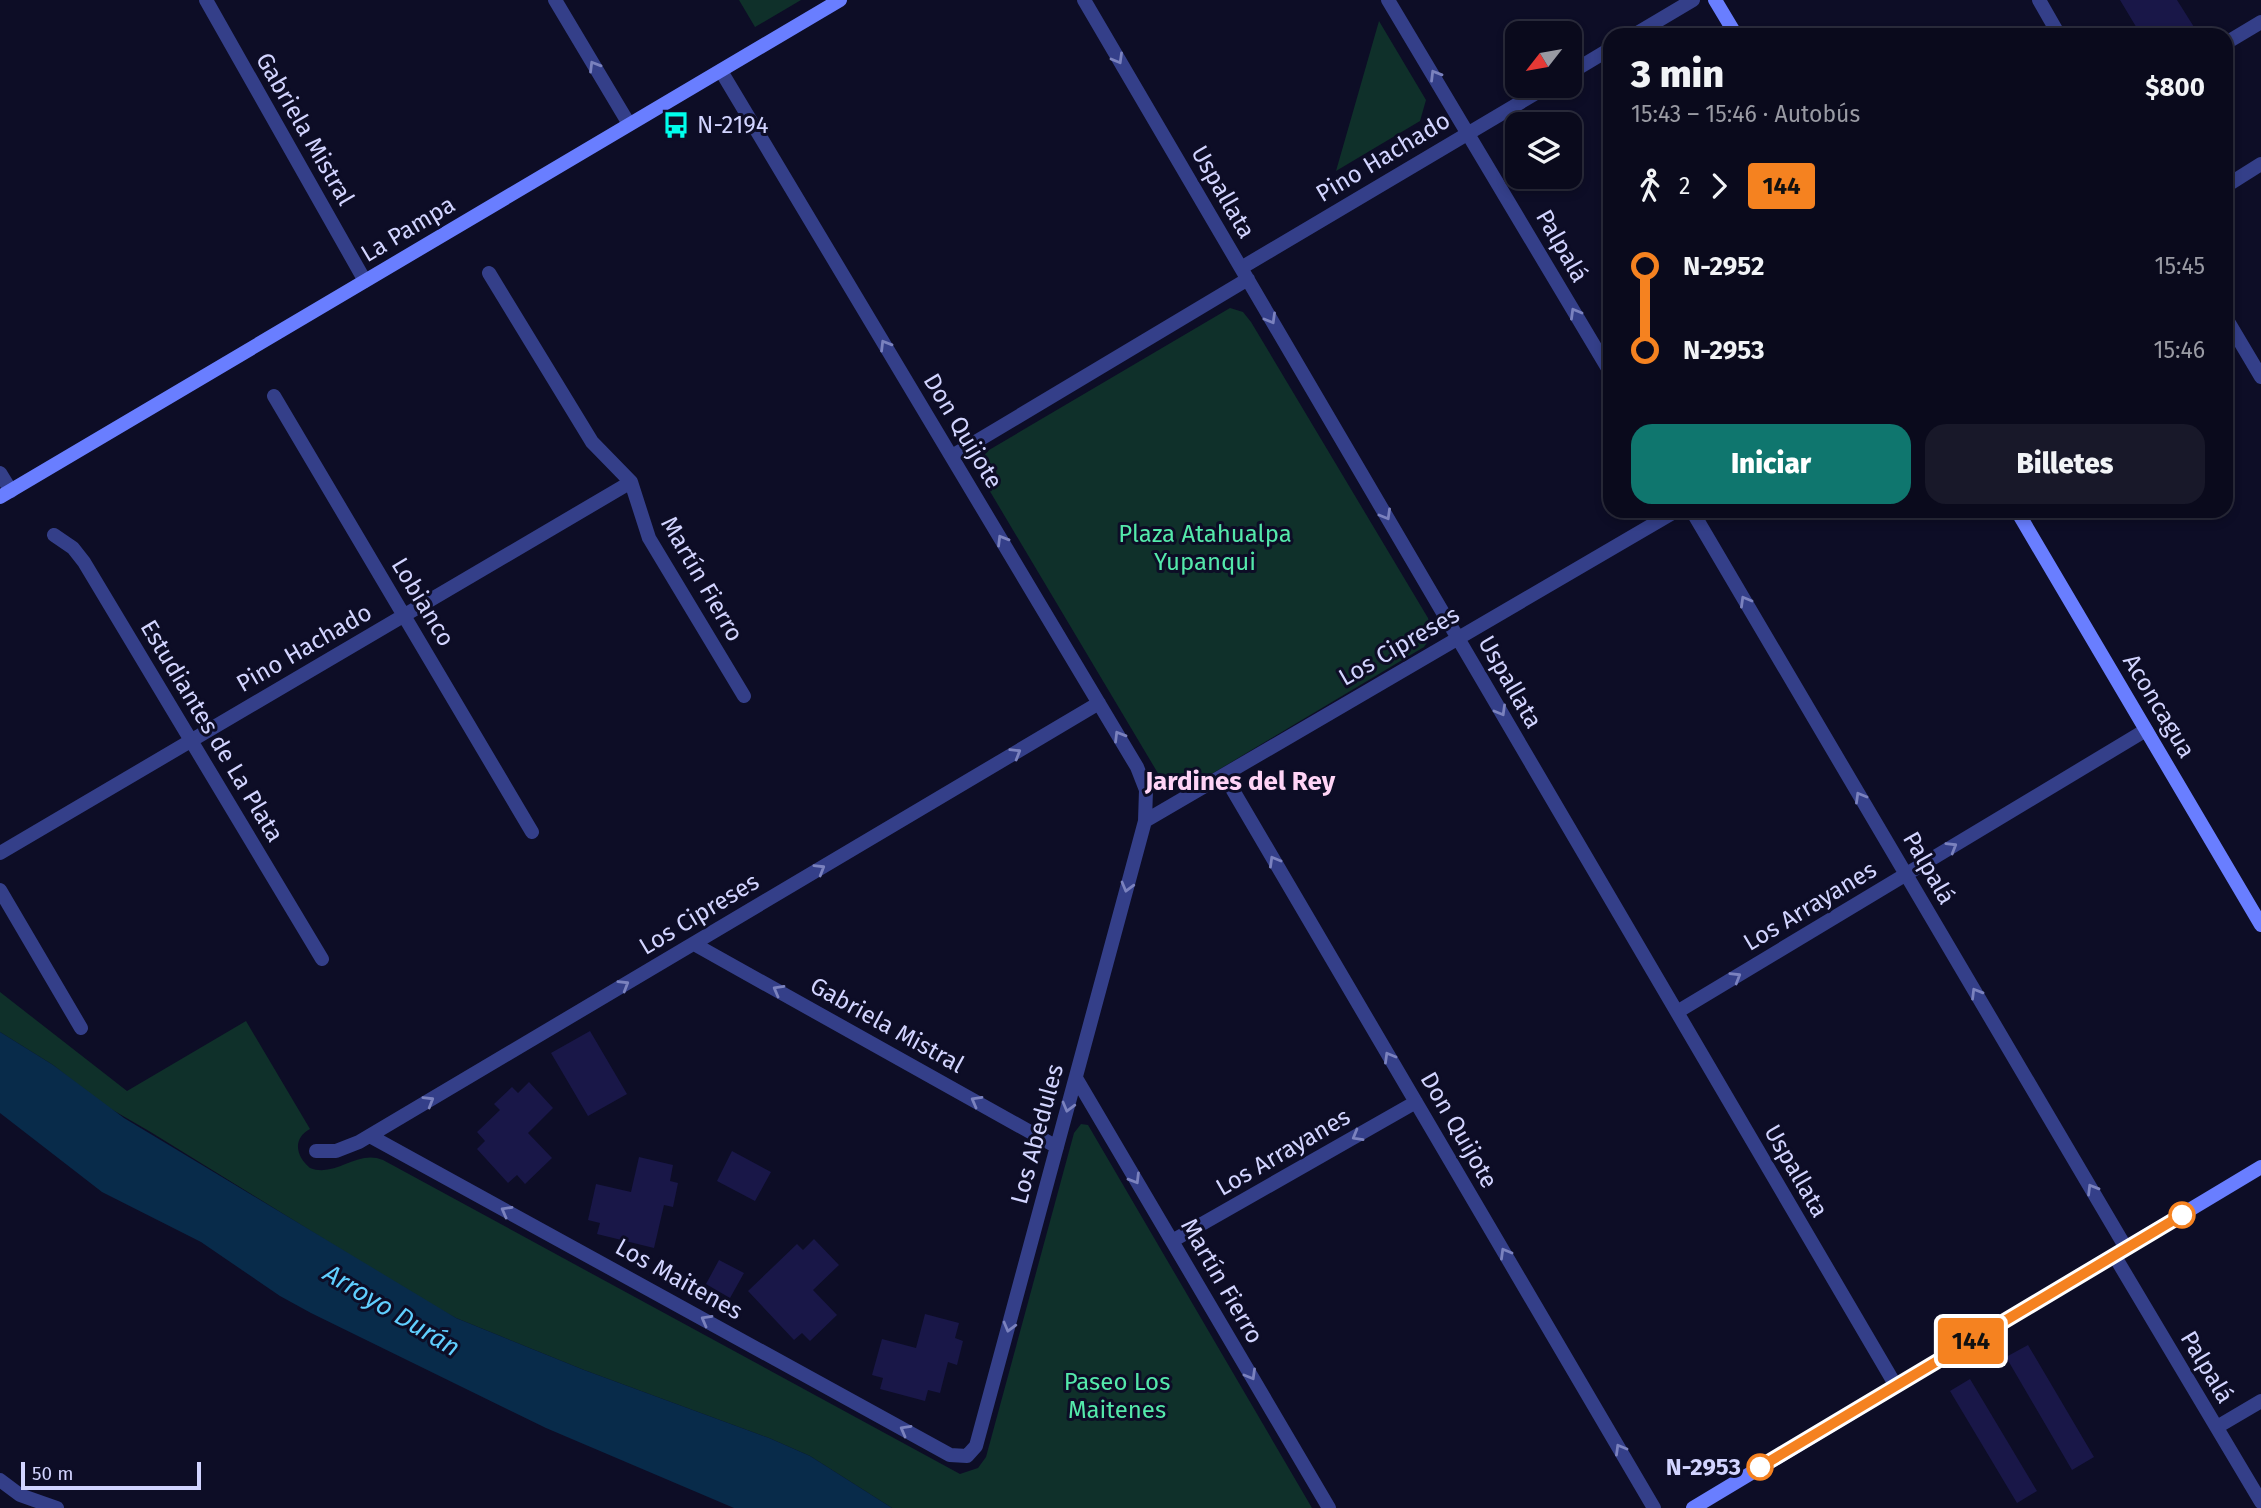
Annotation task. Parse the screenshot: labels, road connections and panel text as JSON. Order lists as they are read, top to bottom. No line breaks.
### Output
{"streets":{"street":["Gabriela Mistral","Pino Hachado","Uspallata","La Pampa","Palpalá","Don Quijote","Martín Fierro","Lobianco","Los Cipreses","Aconcagua","Estudiantes de La Plata","Los Arrayanes","Los Abedules","Los Maitenes"]},"crossings":[["Gabriela Mistral","La Pampa"],["Gabriela Mistral","Los Cipreses"],["Gabriela Mistral","Los Abedules"],["Pino Hachado","Uspallata"],["Pino Hachado","Palpalá"],["Pino Hachado","Don Quijote"],["Pino Hachado","Martín Fierro"],["Pino Hachado","Lobianco"],["Pino Hachado","Estudiantes de La Plata"],["Uspallata","Los Cipreses"],["Uspallata","Los Arrayanes"],["La Pampa","Don Quijote"],["Palpalá","Los Arrayanes"],["Don Quijote","Los Cipreses"],["Don Quijote","Los Arrayanes"],["Don Quijote","Los Abedules"],["Martín Fierro","Los Arrayanes"],["Martín Fierro","Los Abedules"],["Los Cipreses","Los Abedules"],["Los Cipreses","Los Maitenes"],["Aconcagua","Los Arrayanes"],["Los Abedules","Los Maitenes"]],"one_way":["Gabriela Mistral","Uspallata","Palpalá","Don Quijote","Martín Fierro","Los Cipreses","Los Abedules","Los Maitenes"],"districts":["Jardines del Rey"],"water":["Arroyo Durán"],"parks":["Plaza Atahualpa Yupanqui","Paseo Los Maitenes"],"places":{"bus stop":["N-2194"],"other":["N-2953"]},"lines":["bus line 144"],"scale_bar":"50 m","north":"bottom left","page":{"on_map":"144","heading":["3 min","15:43 – 15:46 · Autobús","$800"],"legs":["2","144"],"list":[{"name":"N-2952","value":"15:45"},{"name":"N-2953","value":"15:46"}],"buttons":["Iniciar","Billetes"],"scale":"50 m"}}
